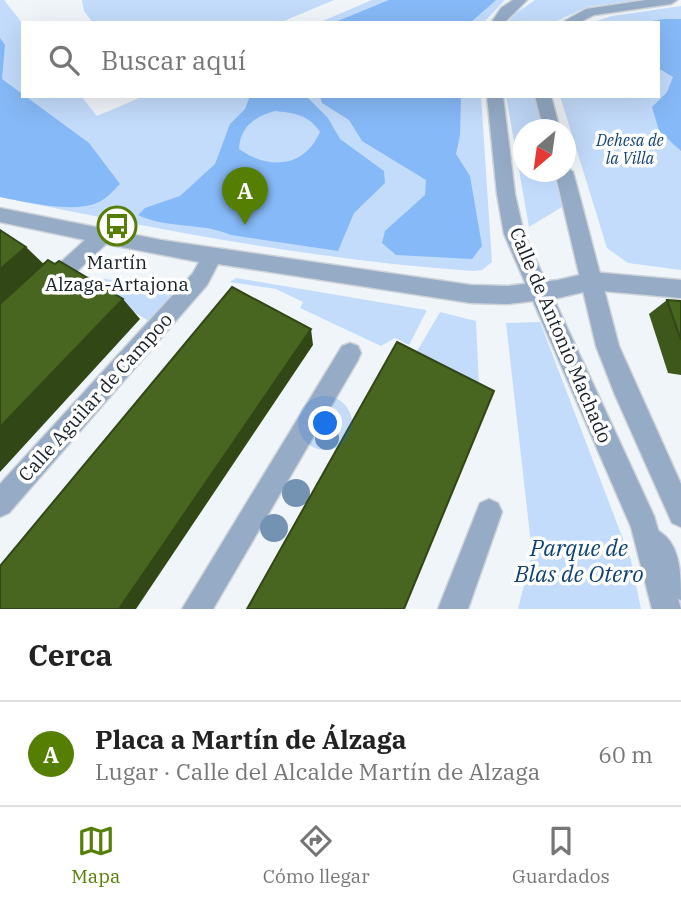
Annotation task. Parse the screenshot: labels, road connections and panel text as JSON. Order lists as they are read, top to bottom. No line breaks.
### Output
{"streets":{"street":["Calle de Antonio Machado","Calle Aguilar de Campoo"]},"parks":["Dehesa de la Villa","Parque de Blas de Otero"],"places":{"bus stop":["Martín Alzaga-Artajona"]},"north":"bottom left","page":{"search":"Buscar aquí","pins":"A","heading":"Cerca","list":[{"mark":"A","name":"Placa a Martín de Álzaga","note":"Lugar · Calle del Alcalde Martín de Alzaga","value":"60 m"}],"nav":["Mapa","Cómo llegar","Guardados"]}}
